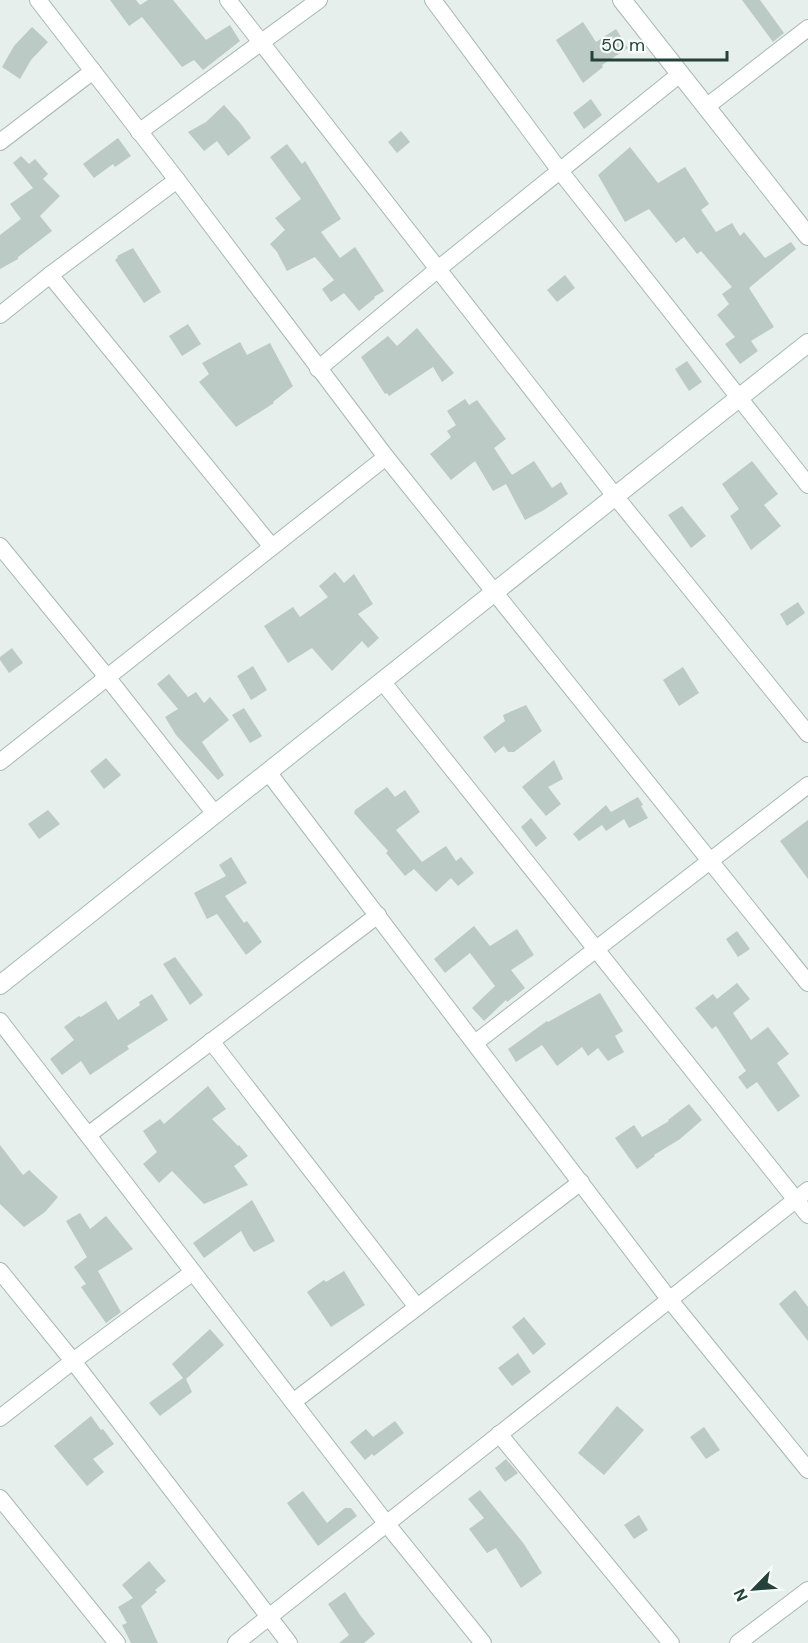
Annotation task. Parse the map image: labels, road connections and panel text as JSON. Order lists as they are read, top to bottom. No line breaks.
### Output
{"scale_bar":"50 m","north":"bottom left"}
